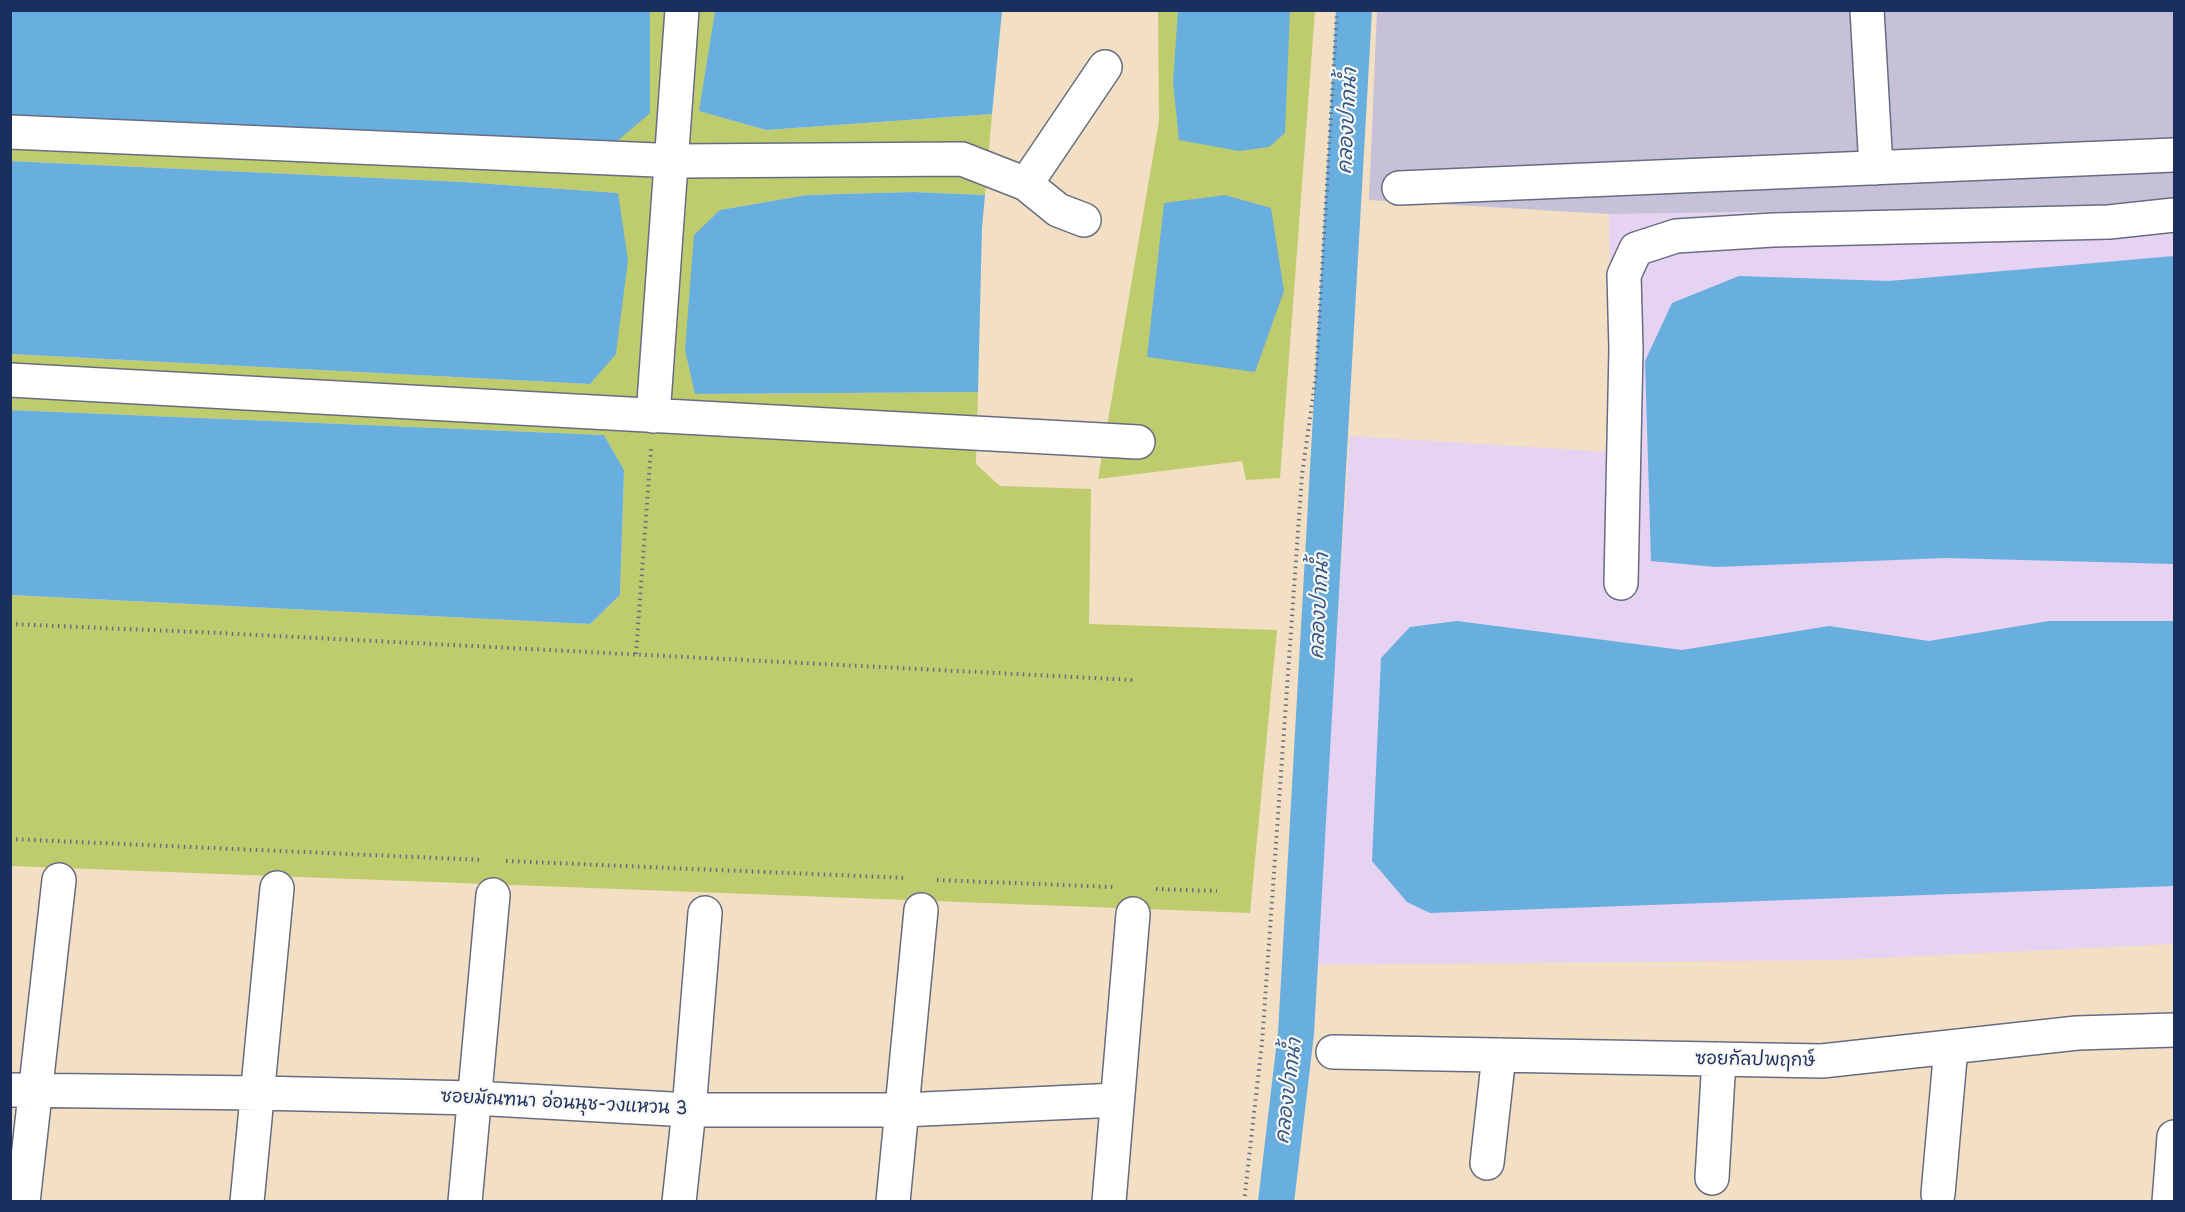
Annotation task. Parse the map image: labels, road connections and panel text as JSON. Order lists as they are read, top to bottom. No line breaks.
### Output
{"streets":{"street":["ซอยกัลปพฤกษ์","ซอยมัณฑนา อ่อนนุช-วงแหวน 3"]},"water":["คลองปากน้ำ"]}
